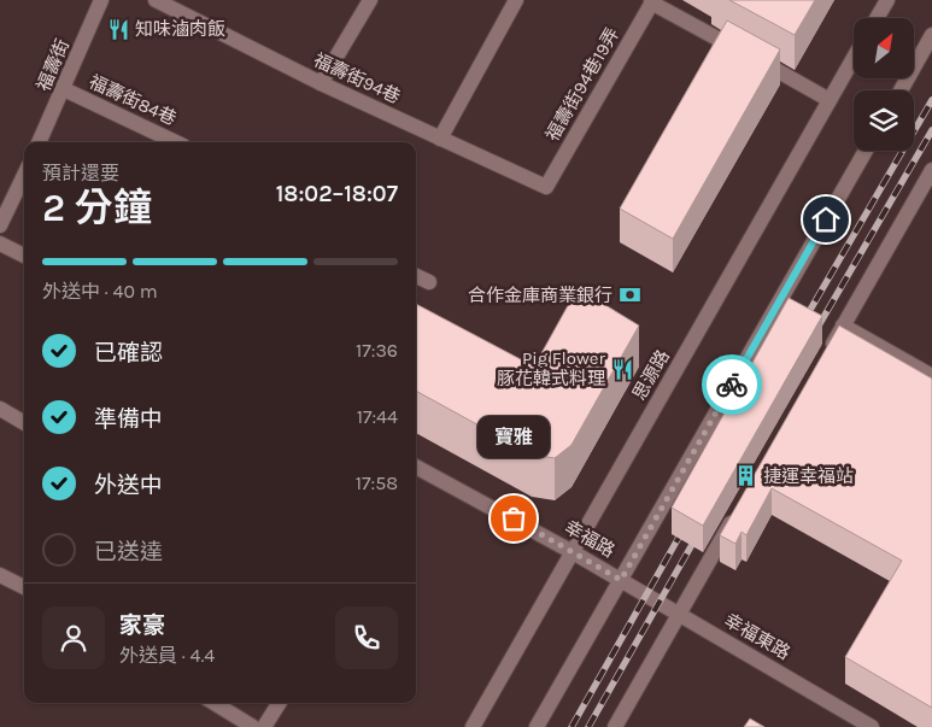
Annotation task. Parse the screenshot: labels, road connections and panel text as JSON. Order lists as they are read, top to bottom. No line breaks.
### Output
{"streets":{"main road":["福壽街","福壽街94巷","福壽街94巷19弄","福壽街84巷","思源路","幸福路","幸福東路"]},"crossings":[["福壽街","福壽街84巷"],["福壽街94巷","福壽街94巷19弄"],["思源路","幸福路"],["幸福路","幸福東路"]],"places":{"restaurant":["知味滷肉飯","Pig Flower 豚花韓式料理"],"bank":["合作金庫商業銀行"],"building":["捷運幸福站"],"other":["寶雅"]},"north":"top right","page":{"heading":["2 分鐘","預計還要","18:02–18:07"],"panel":["家豪","外送員 · 4.4"],"bar":"外送中 · 40 m","list":[["已確認","17:36"],["準備中","17:44"],["外送中","17:58"],"已送達"],"bubble":"寶雅"}}
